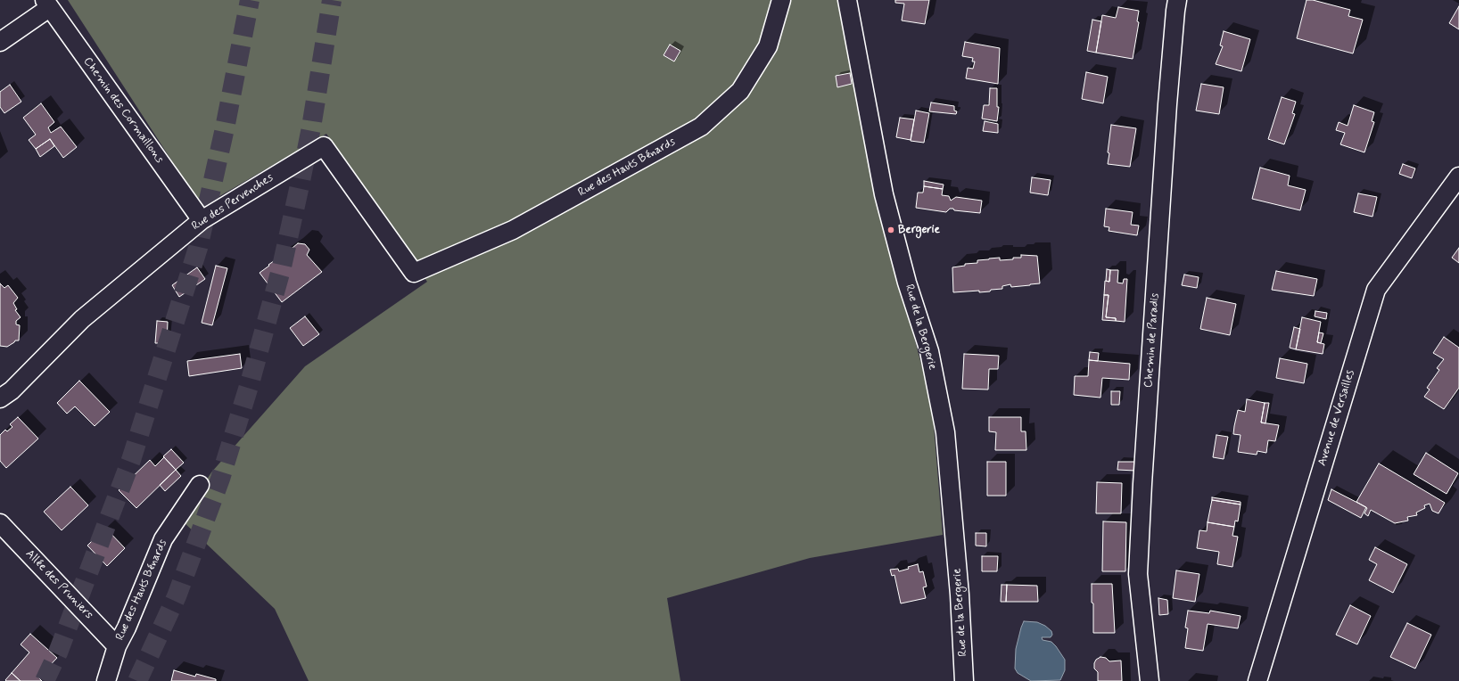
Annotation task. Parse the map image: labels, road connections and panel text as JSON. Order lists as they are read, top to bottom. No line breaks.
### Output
{"streets":{"street":["Chemin des Cormaillons","Rue des Hauts Bénards","Rue des Pervenches","Rue de la Bergerie","Chemin de Paradis","Avenue de Versailles","Allée des Pruniers"]},"crossings":[["Chemin des Cormaillons","Rue des Pervenches"],["Rue des Hauts Bénards","Rue des Pervenches"],["Rue des Hauts Bénards","Allée des Pruniers"]],"places":["Bergerie"]}
